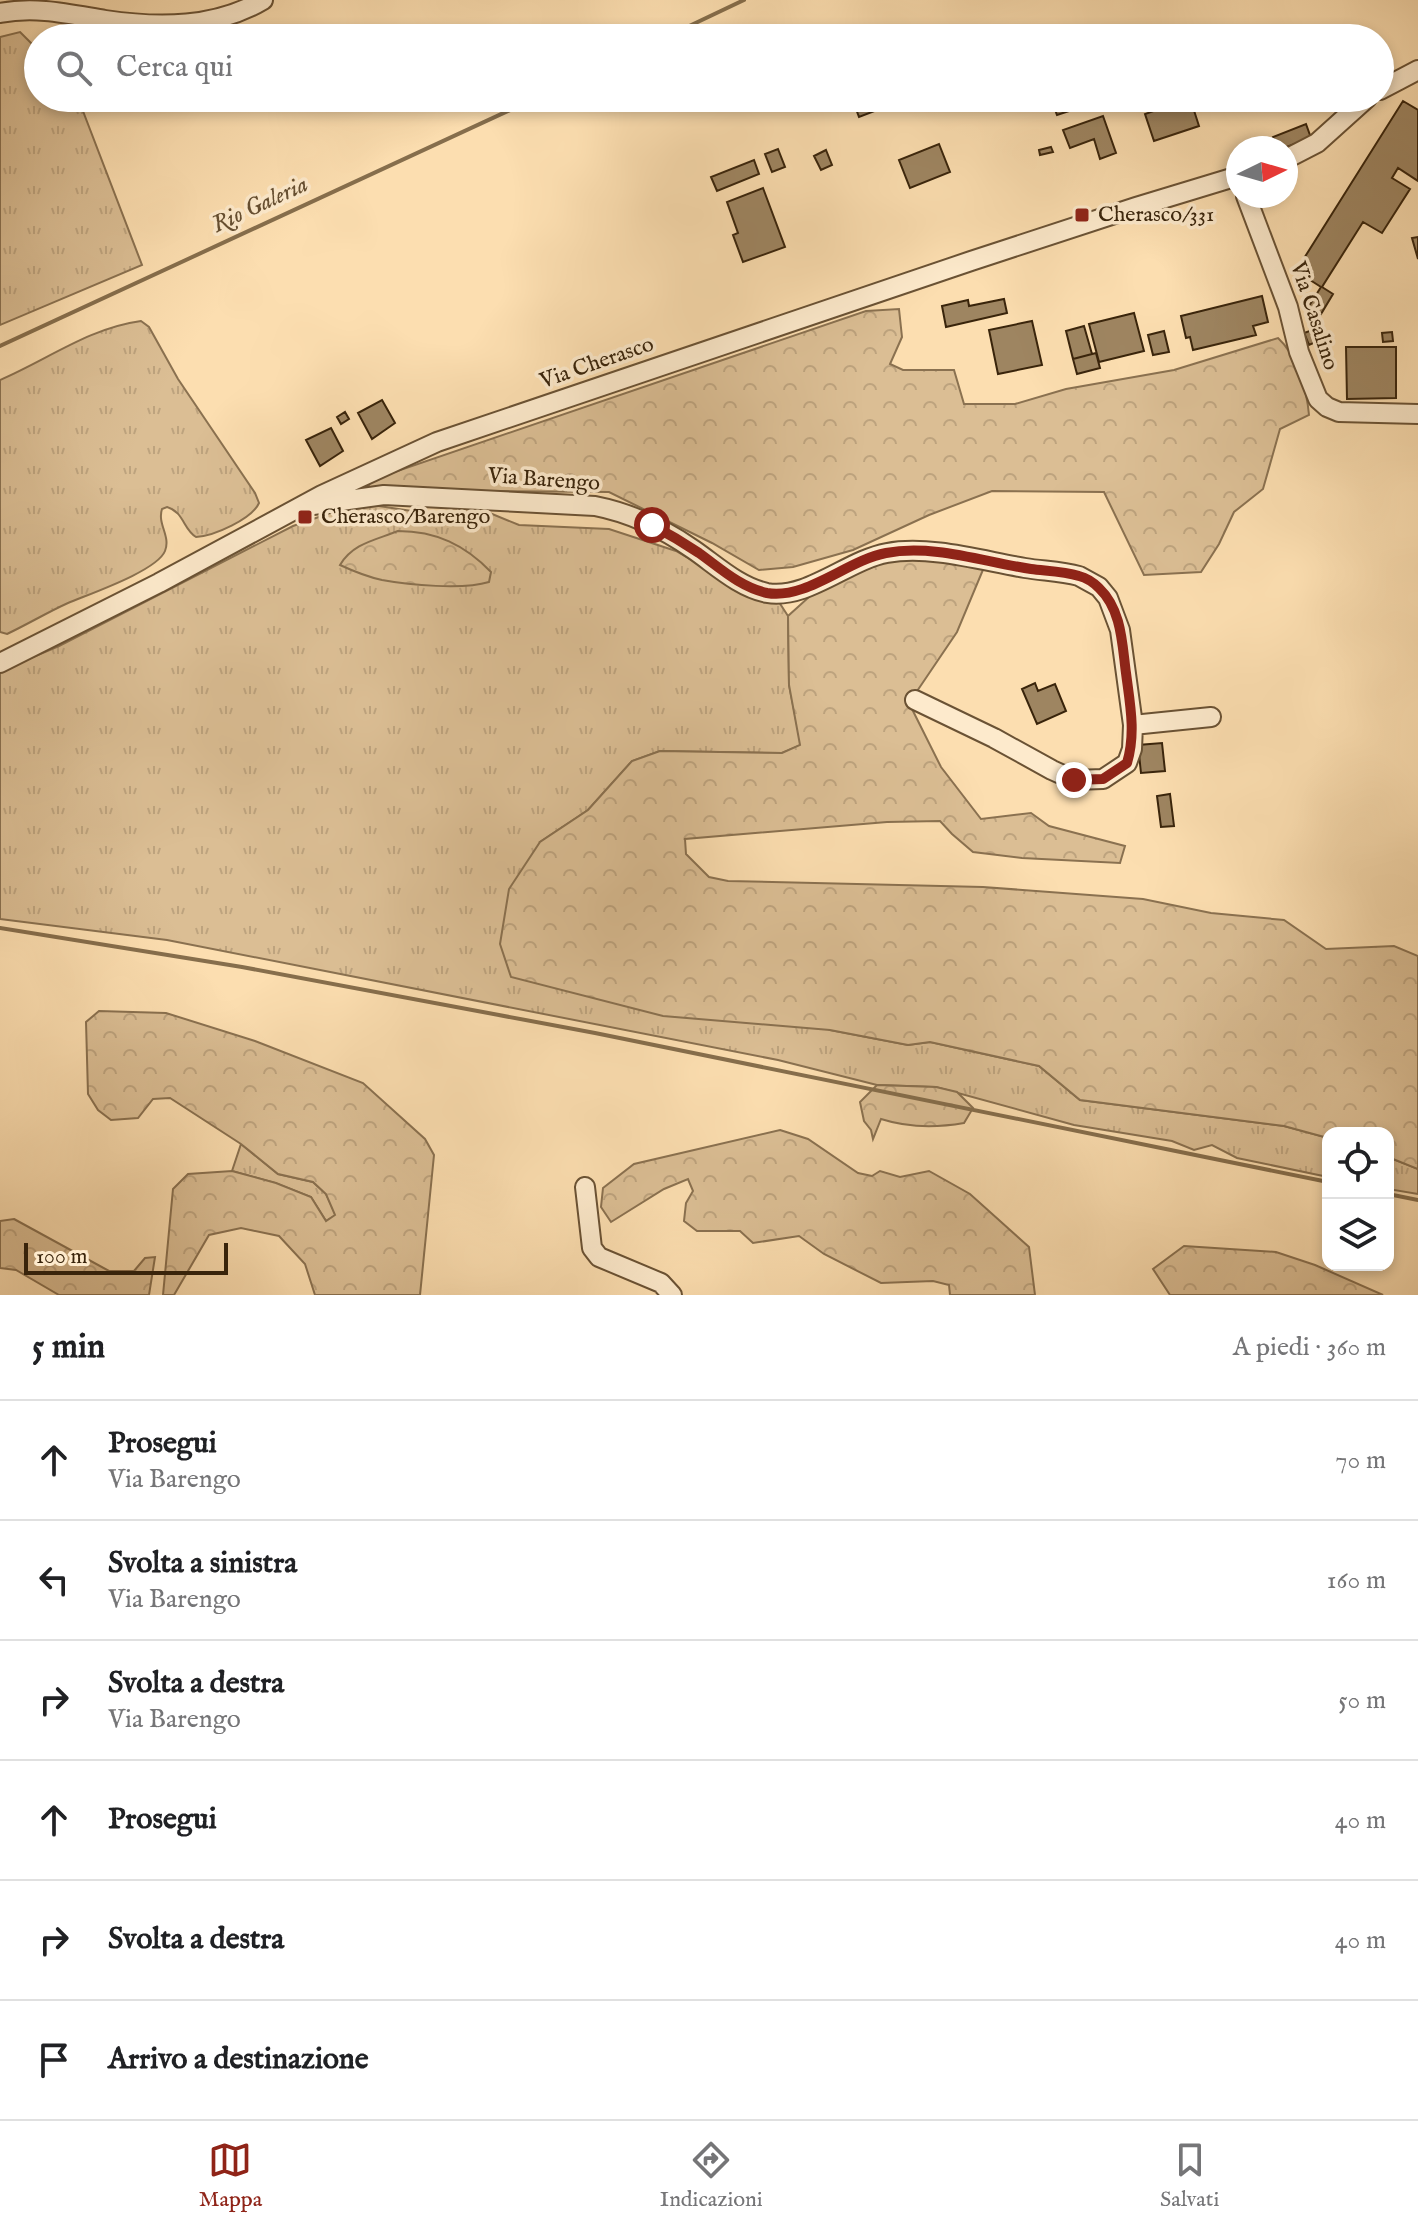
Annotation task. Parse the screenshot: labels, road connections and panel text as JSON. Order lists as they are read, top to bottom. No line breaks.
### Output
{"streets":{"street":["Via Casalino","Via Cherasco","Via Barengo"]},"crossings":[["Via Cherasco","Via Barengo"]],"water":["Rio Galeria"],"places":{"transit":["Cherasco/331","Cherasco/Barengo"]},"scale_bar":"100 m","north":"right","page":{"search":"Cerca qui","scale":"100 m","heading":["5 min","A piedi · 360 m"],"list":[["Prosegui","Via Barengo","70 m"],["Svolta a sinistra","Via Barengo","160 m"],["Svolta a destra","Via Barengo","50 m"],["Prosegui","40 m"],["Svolta a destra","40 m"],"Arrivo a destinazione"],"nav":["Mappa","Indicazioni","Salvati"]}}
